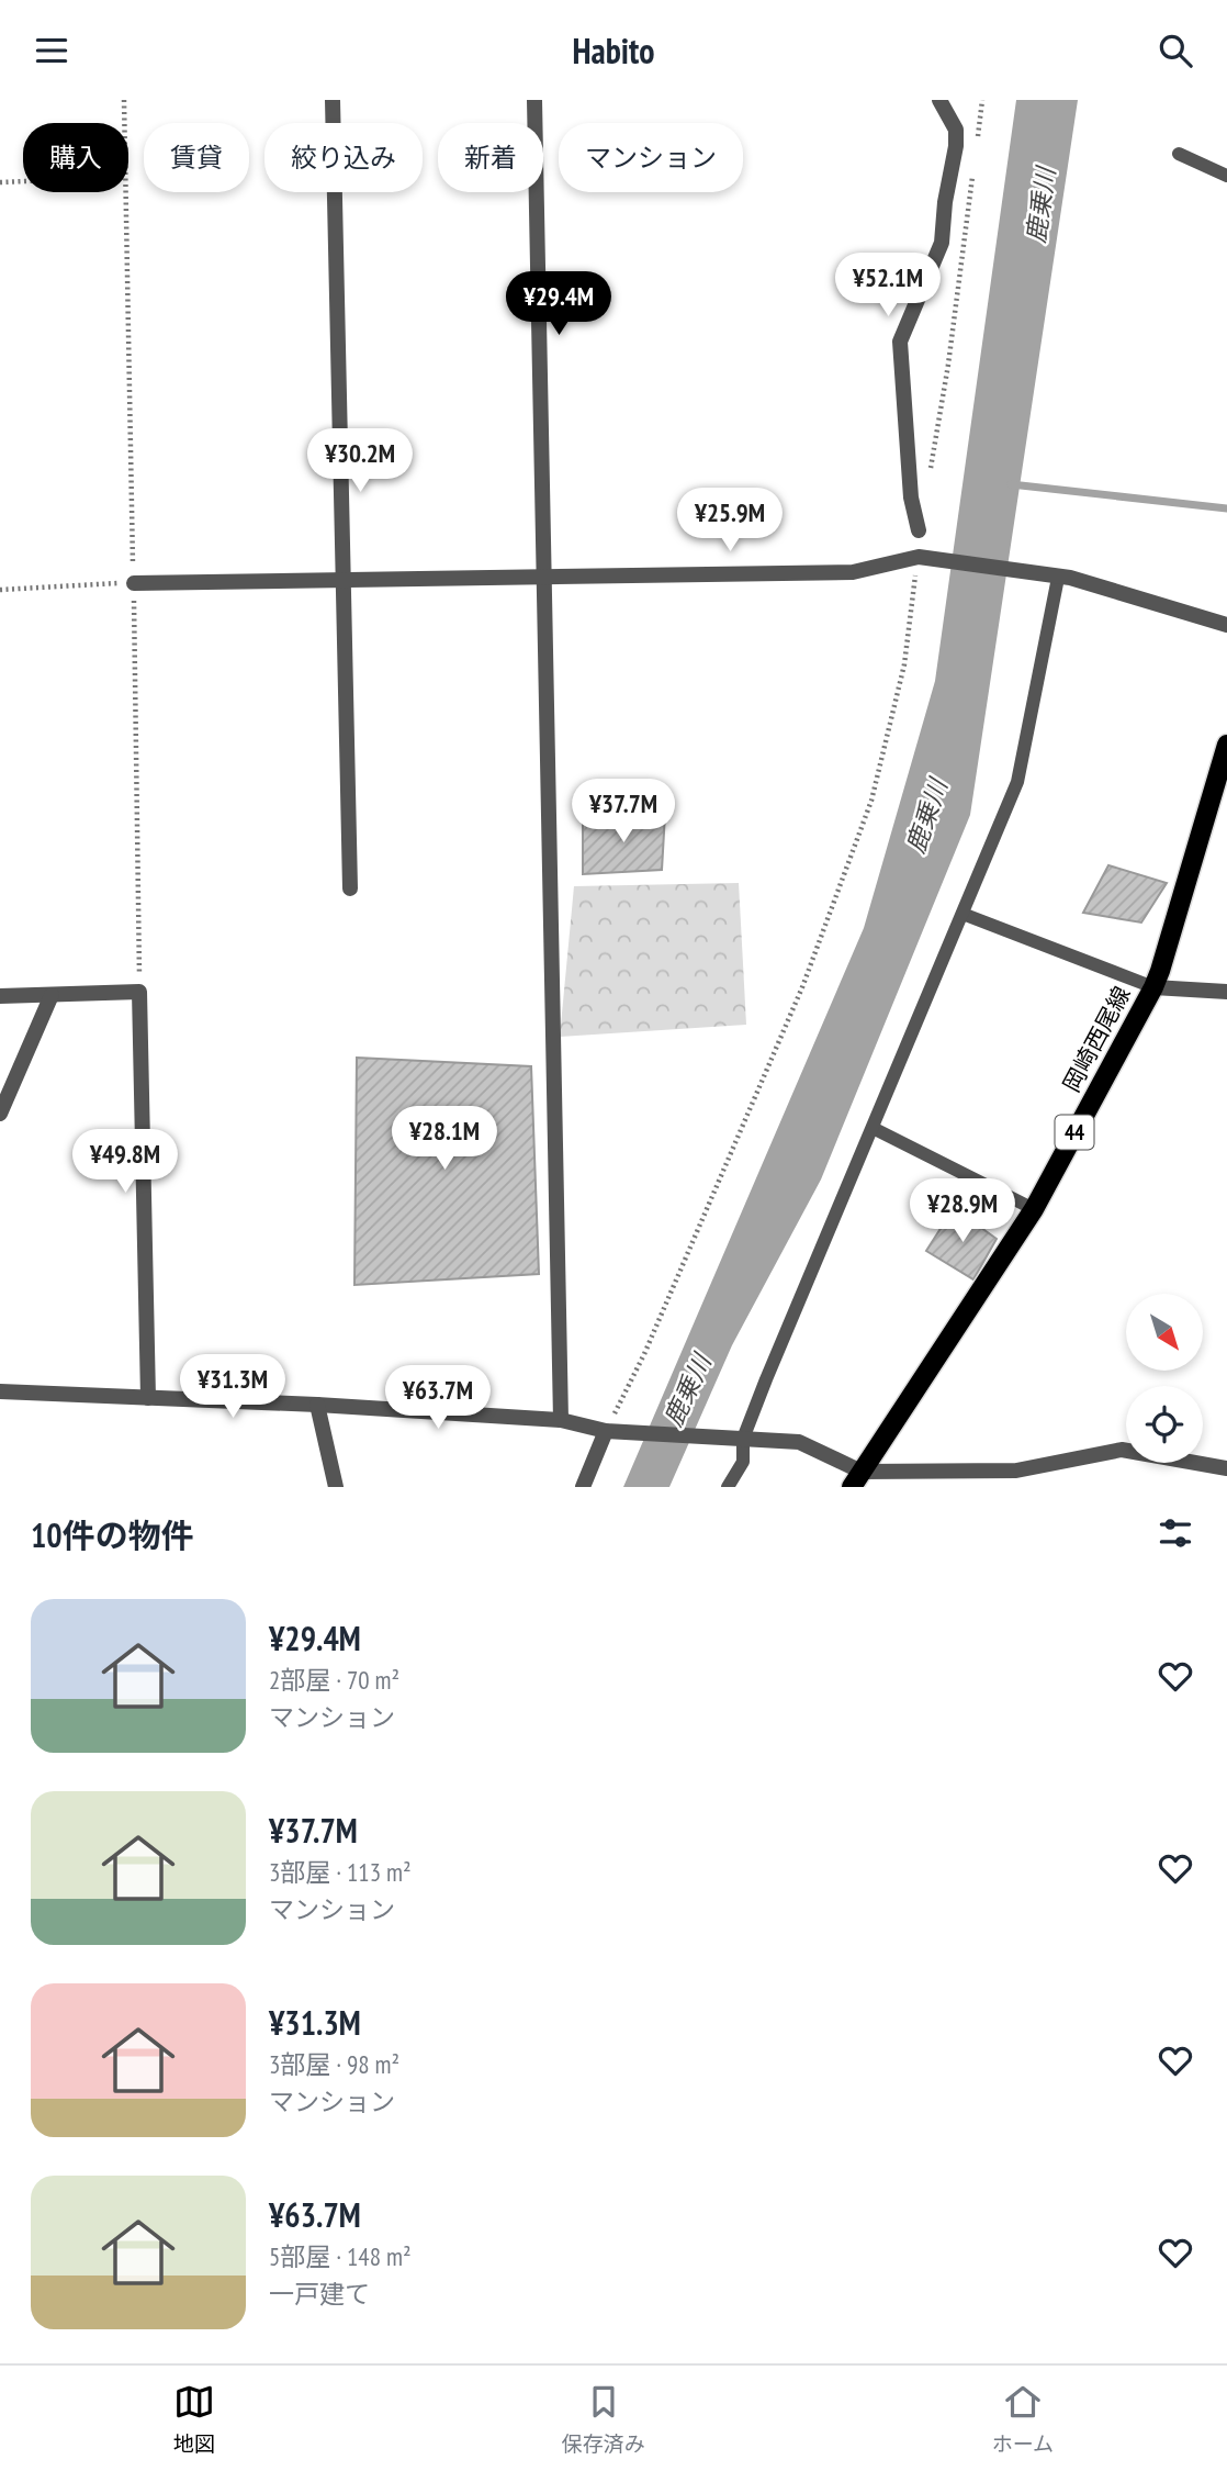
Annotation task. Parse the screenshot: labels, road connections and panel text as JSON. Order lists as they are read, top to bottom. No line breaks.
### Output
{"streets":{"main road":["岡崎西尾線","44"]},"water":["鹿乗川"],"north":"bottom right","page":{"header":"Habito","chip":["購入","賃貸","絞り込み","新着","マンション"],"price":["¥52.1M","¥29.4M","¥30.2M","¥25.9M","¥37.7M","¥28.1M","¥49.8M","¥28.9M","¥31.3M","¥63.7M"],"heading":"10件の物件","list":[{"name":"¥29.4M","note":"2部屋 · 70 m² · マンション"},{"name":"¥37.7M","note":"3部屋 · 113 m² · マンション"},{"name":"¥31.3M","note":"3部屋 · 98 m² · マンション"},{"name":"¥63.7M","note":"5部屋 · 148 m² · 一戸建て"}],"tabs":["地図","保存済み","ホーム"]}}
